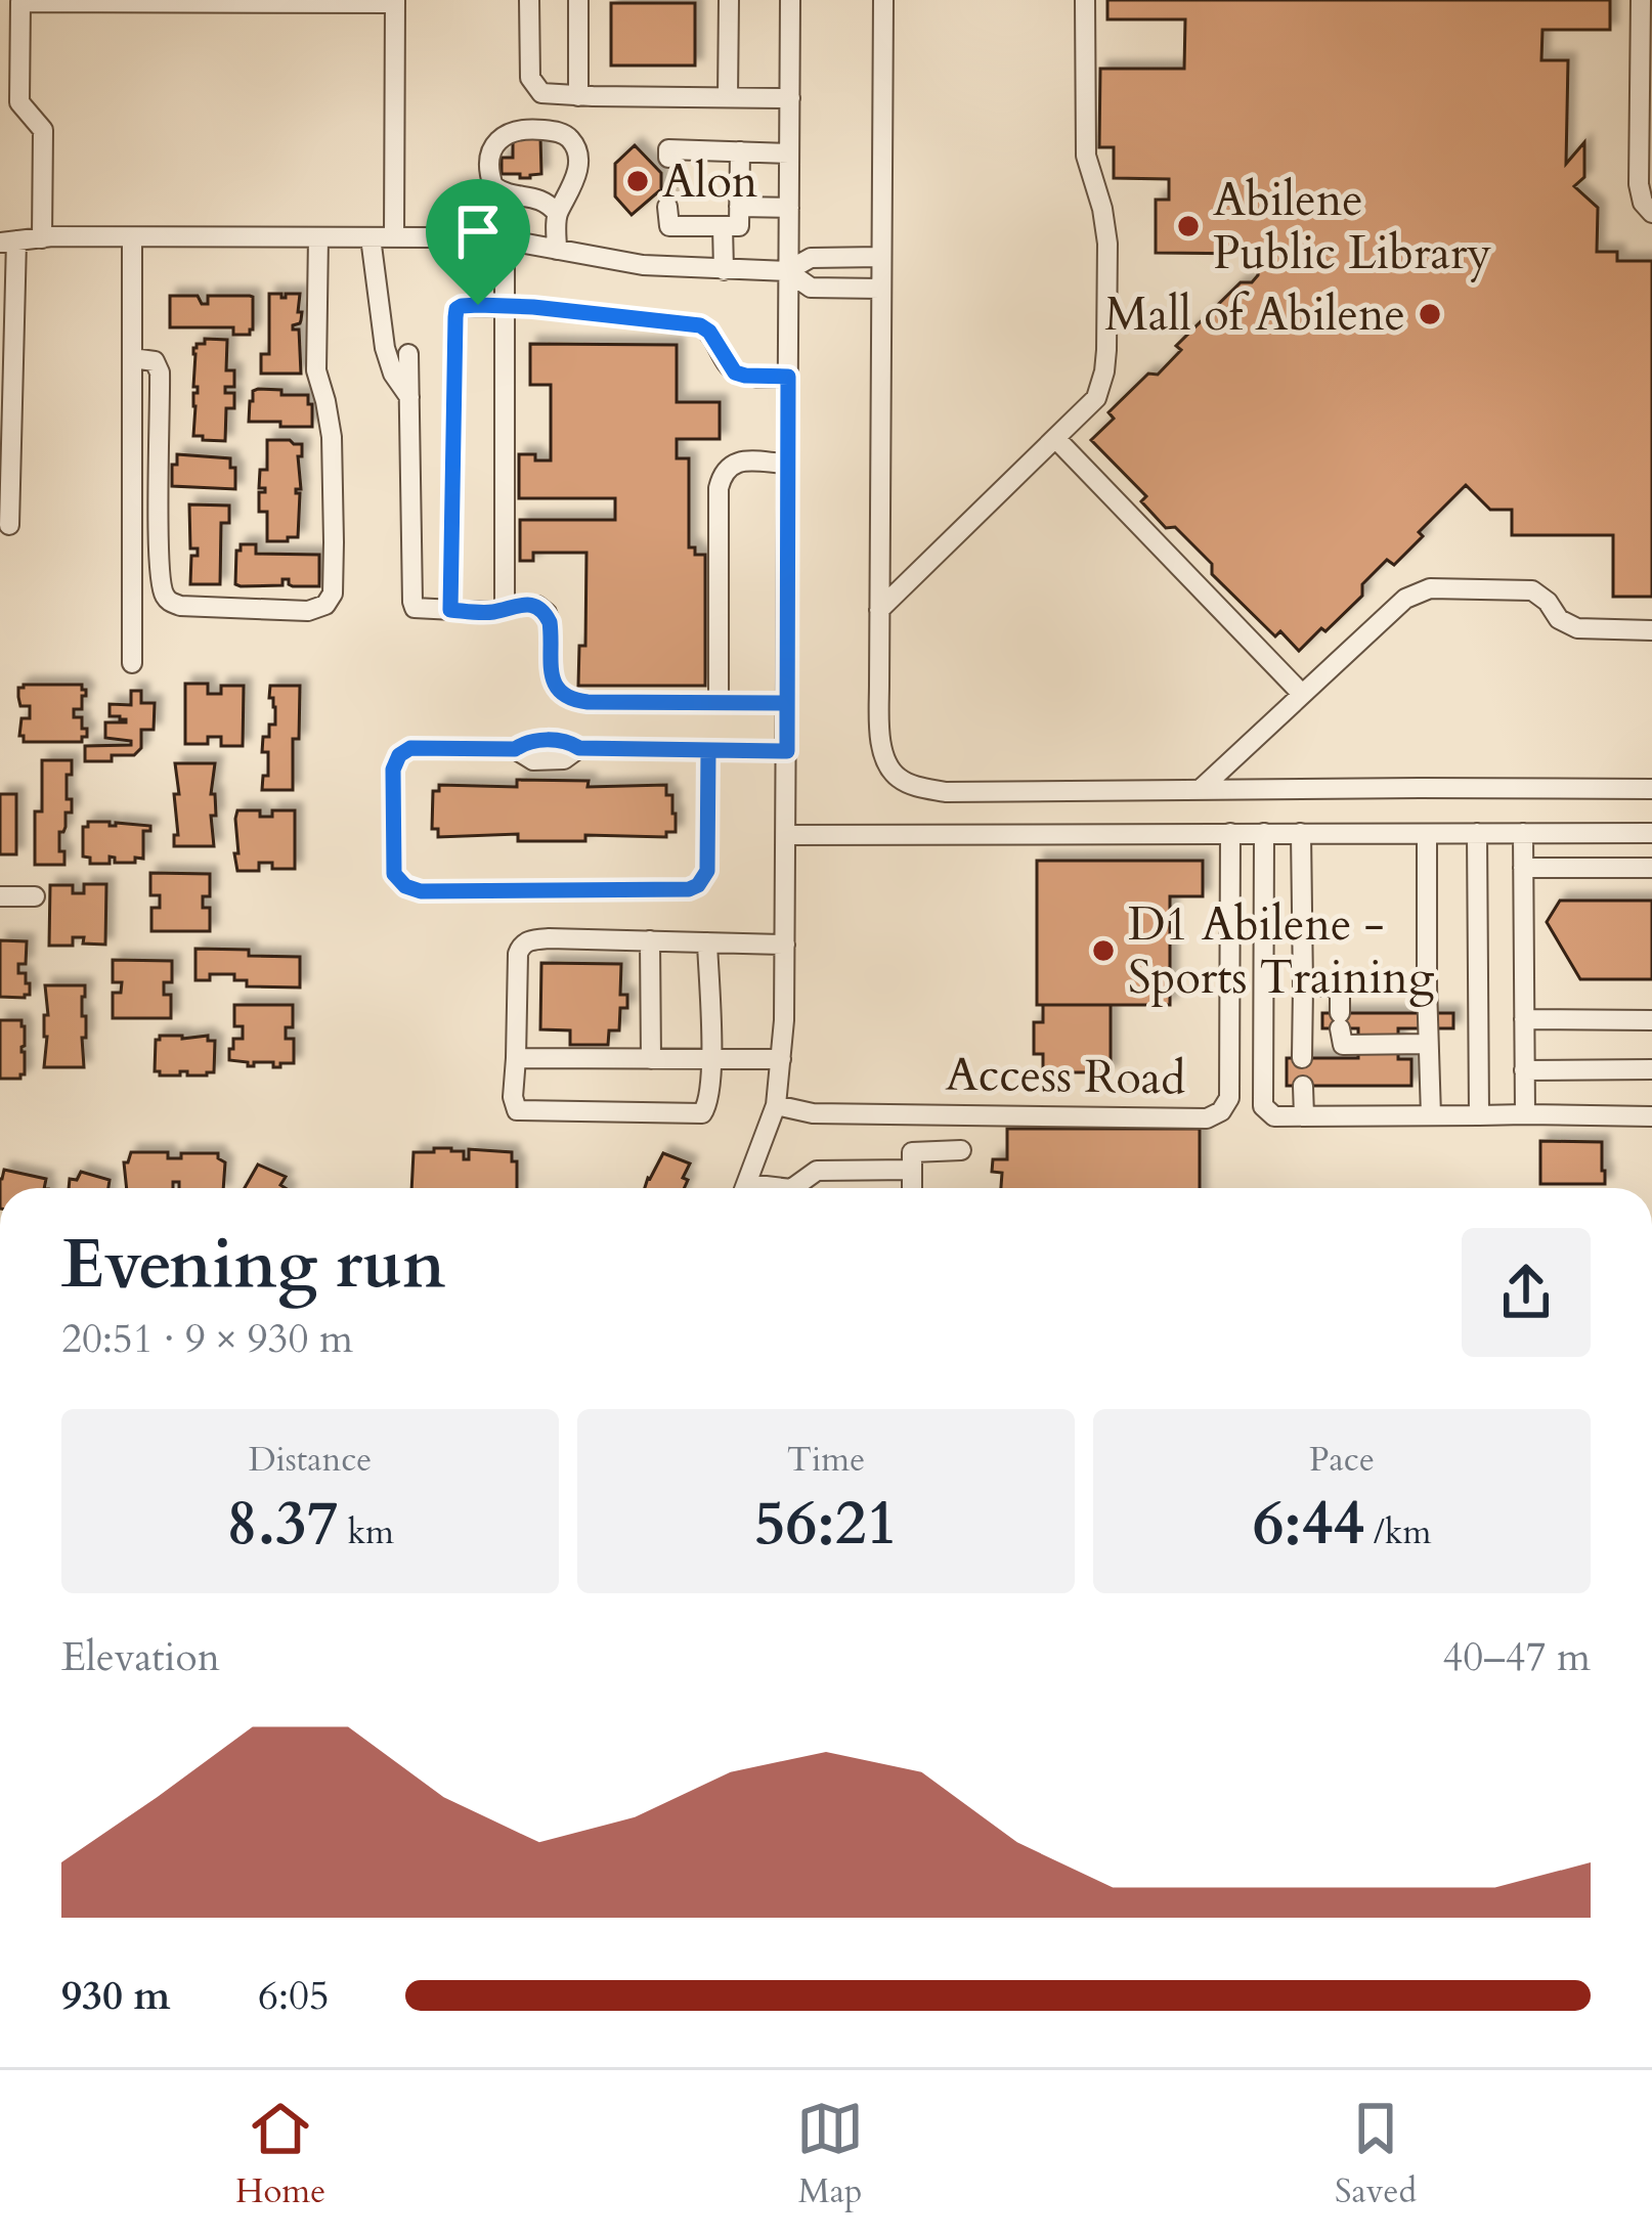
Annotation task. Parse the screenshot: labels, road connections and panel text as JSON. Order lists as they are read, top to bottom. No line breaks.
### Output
{"streets":{"street":["Access Road"]},"places":["Alon","Abilene Public Library","Mall of Abilene","D1 Abilene - Sports Training"],"page":{"heading":["Evening run","20:51 · 9 × 930 m"],"stats":[["Distance","8.37 km"],["Time","56:21"],["Pace","6:44 /km"]],"chart":["Elevation","40–47 m"],"list":[{"name":"930 m","note":"6:05"}],"tabs":["Home","Map","Saved"]}}
